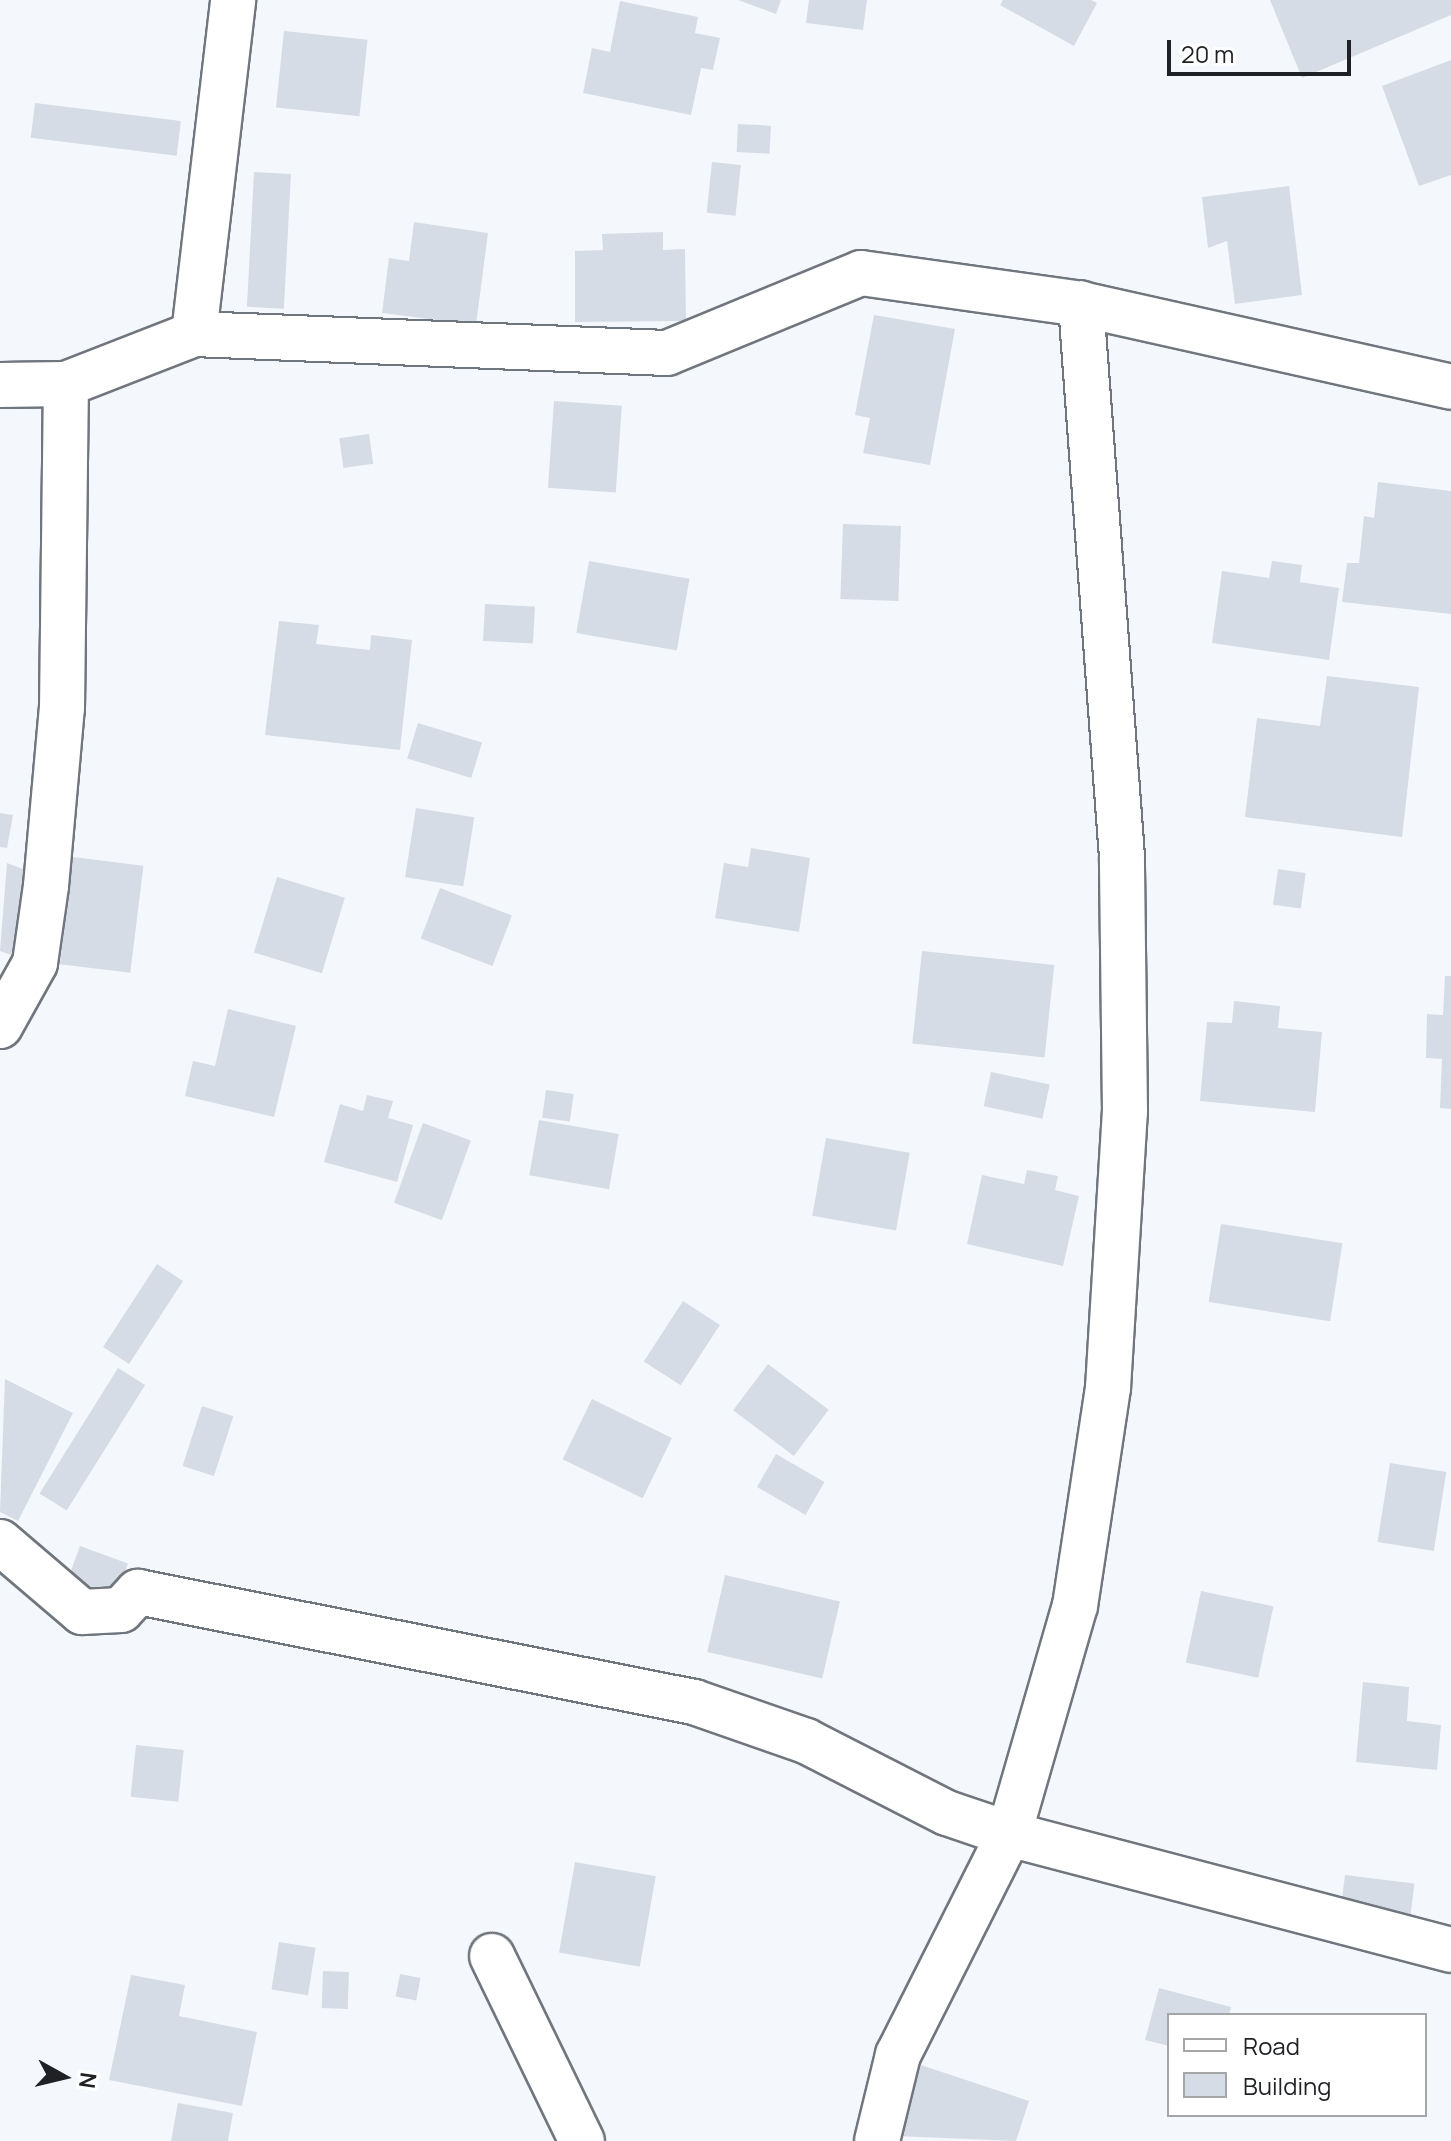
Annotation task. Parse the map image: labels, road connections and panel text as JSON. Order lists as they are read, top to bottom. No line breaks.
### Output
{"legend":["Road","Building"],"scale_bar":"20 m","north":"right"}
